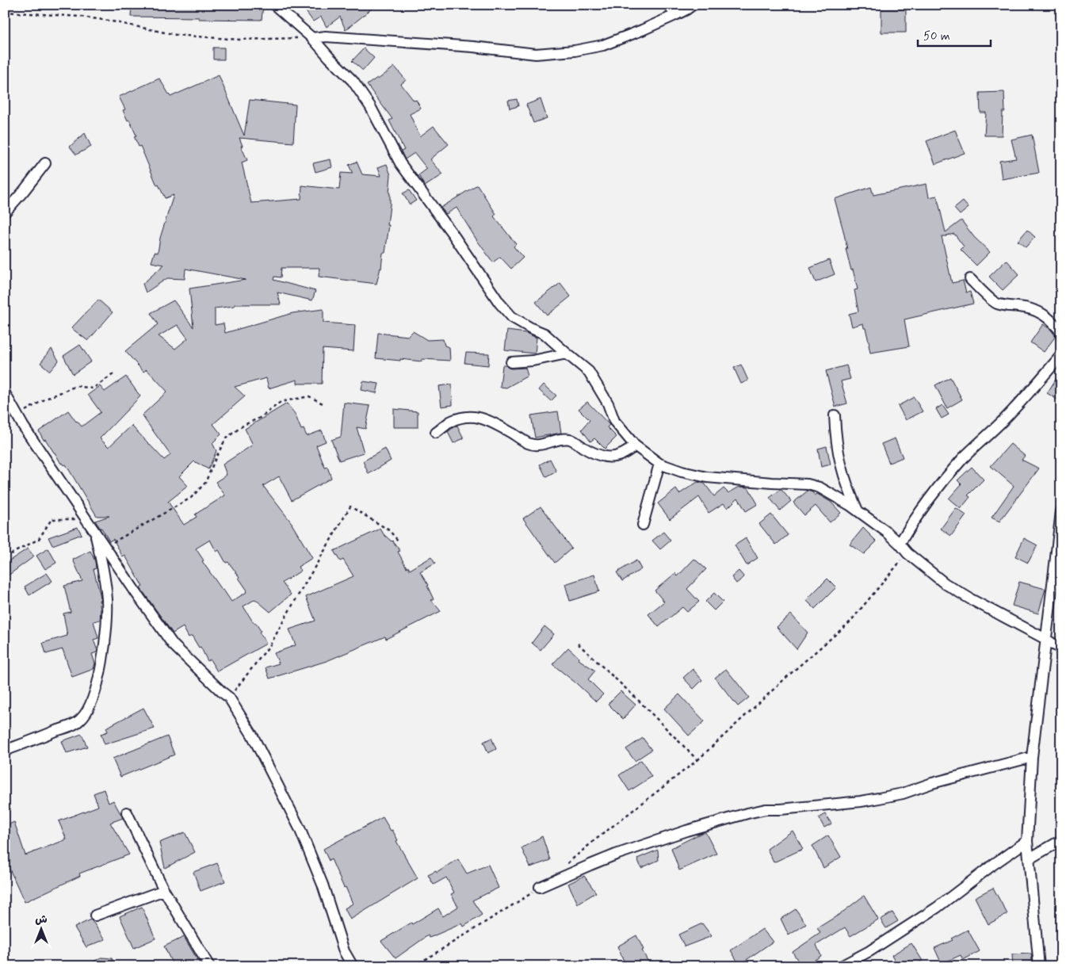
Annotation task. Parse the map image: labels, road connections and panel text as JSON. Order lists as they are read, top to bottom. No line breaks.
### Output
{"scale_bar":"50 m","north":"top"}
